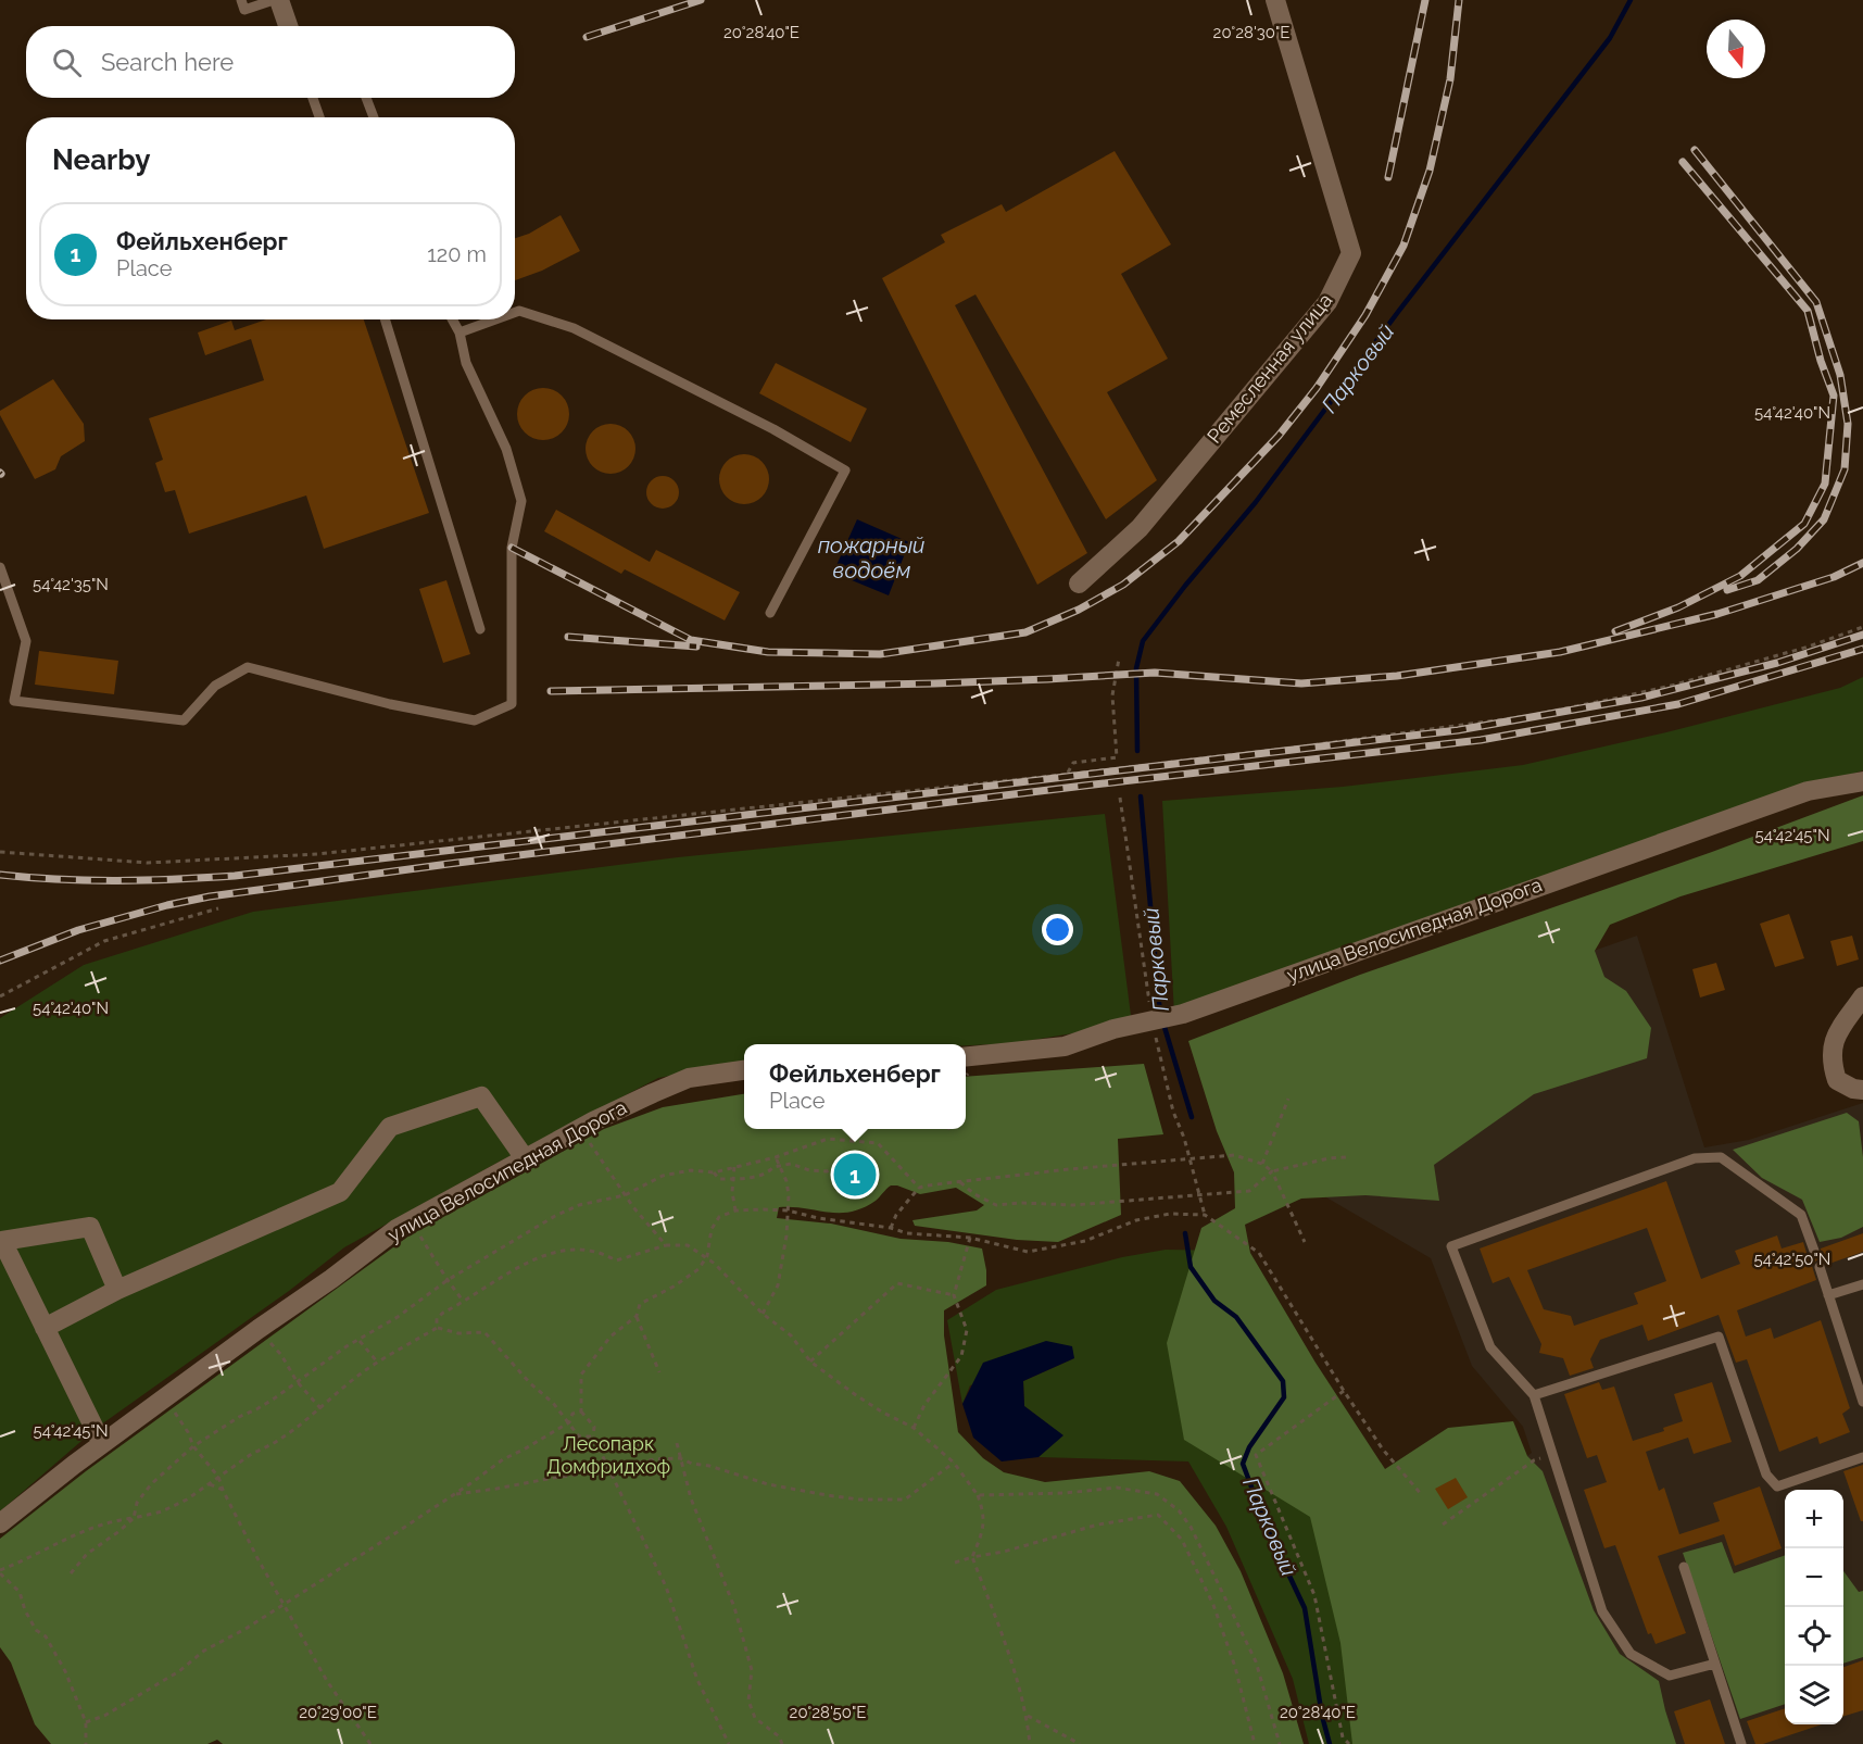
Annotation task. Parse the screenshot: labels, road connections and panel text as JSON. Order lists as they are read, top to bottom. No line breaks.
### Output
{"streets":{"street":["Ремесленная улица","улица Велосипедная Дорога"]},"water":["Парковый","пожарный водоём"],"parks":["Лесопарк Домфридхоф"],"north":"bottom","page":{"search":"Search here","heading":"Nearby","list":[{"mark":"1","name":"Фейльхенберг","note":"Place","value":"120 m"}],"popup":["Фейльхенберг","Place"],"pins":"1","map_buttons":["+","−"]},"coordinates":["20°28'40\"E","20°28'30\"E","54°42'40\"N","54°42'35\"N","54°42'45\"N","54°42'50\"N","20°29'00\"E","20°28'50\"E"]}
